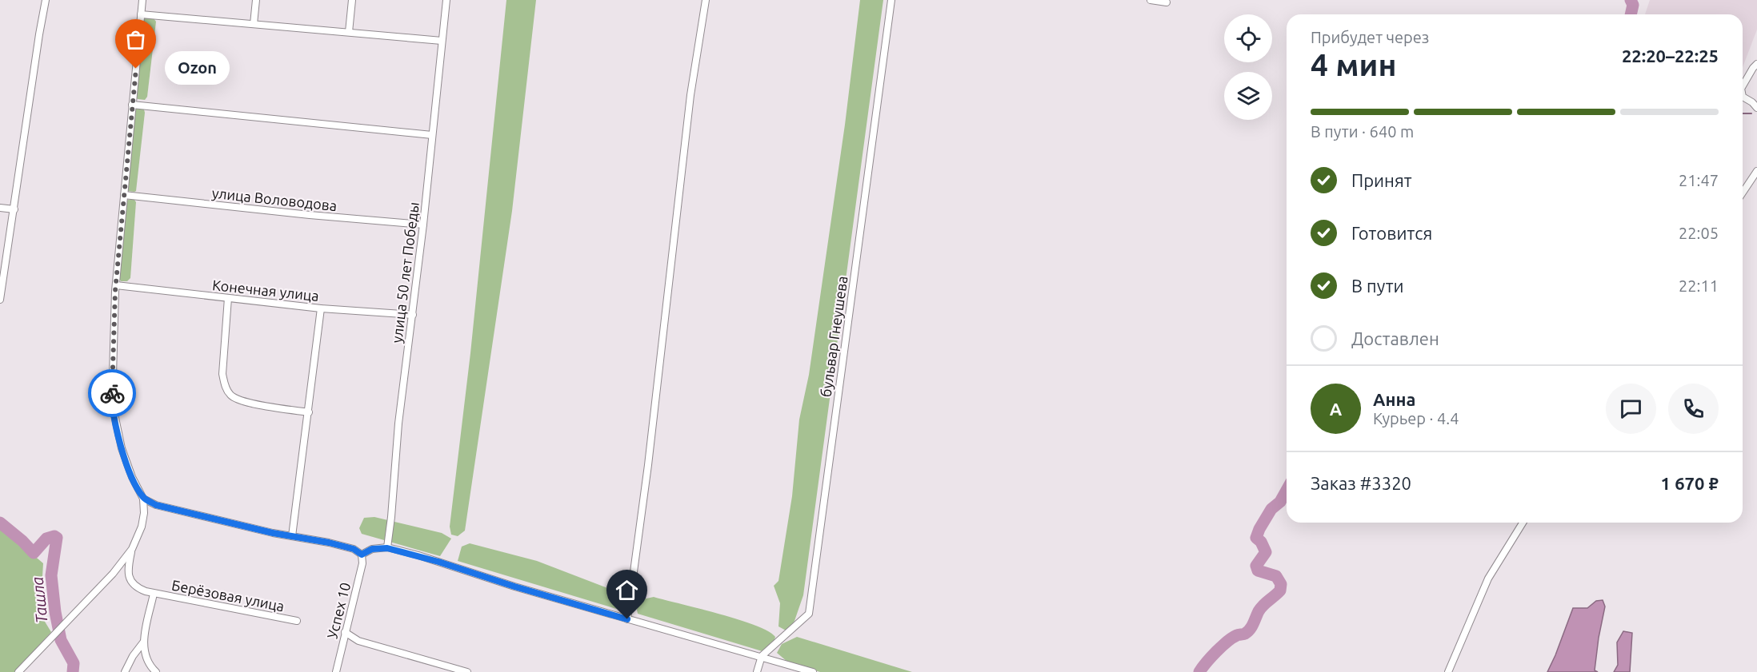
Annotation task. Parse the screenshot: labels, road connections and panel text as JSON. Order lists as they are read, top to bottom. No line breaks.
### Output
{"streets":{"street":["улица Воловодова","улица 50 лет Победы","Конечная улица","бульвар Гнеушева","Берёзовая улица","Успех 10"]},"crossings":[["улица Воловодова","улица 50 лет Победы"],["улица 50 лет Победы","Конечная улица"]],"water":["Ташла"],"places":["Ozon"],"page":{"heading":["4 мин","Прибудет через","22:20–22:25"],"panel":["Анна","Курьер · 4.4","Заказ #3320","1 670 ₽"],"bubble":"Ozon","bar":"В пути · 640 m","list":[["Принят","21:47"],["Готовится","22:05"],["В пути","22:11"],"Доставлен"],"round":"А"}}
